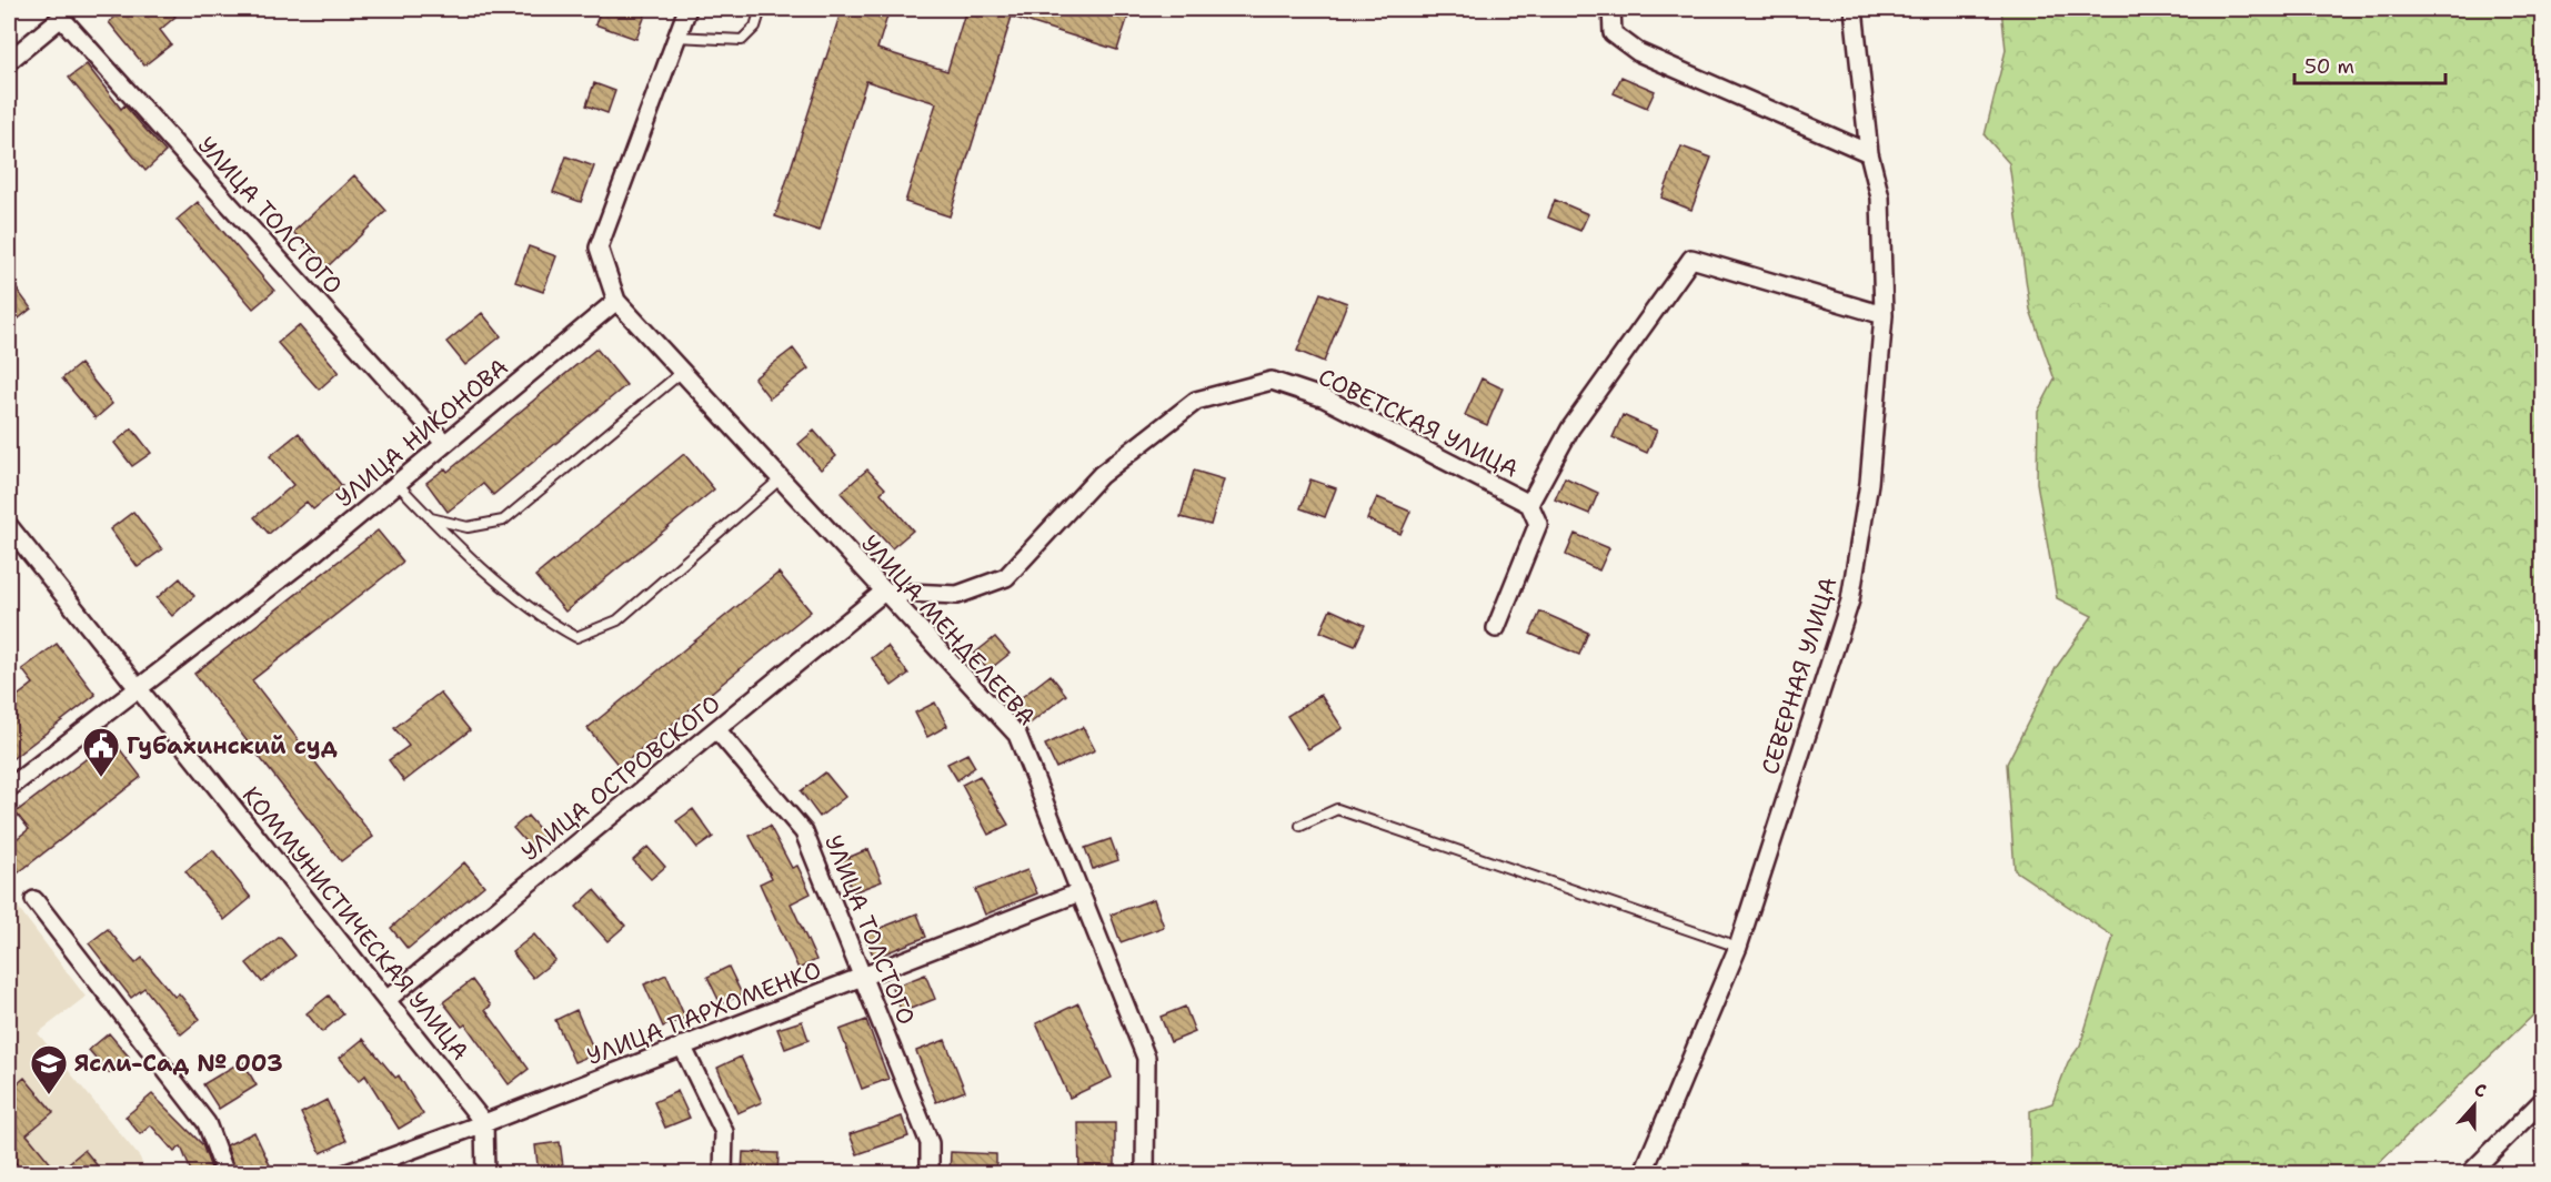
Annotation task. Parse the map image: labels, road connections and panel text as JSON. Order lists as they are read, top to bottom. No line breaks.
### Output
{"streets":{"street":["УЛИЦА ТОЛСТОГО","СОВЕТСКАЯ УЛИЦА","УЛИЦА НИКОНОВА","УЛИЦА МЕНДЕЛЕЕВА","СЕВЕРНАЯ УЛИЦА","УЛИЦА ОСТРОВСКОГО","КОММУНИСТИЧЕСКАЯ УЛИЦА","УЛИЦА ПАРХОМЕНКО"]},"crossings":[["УЛИЦА ТОЛСТОГО","УЛИЦА НИКОНОВА"],["УЛИЦА ТОЛСТОГО","УЛИЦА ОСТРОВСКОГО"],["УЛИЦА ТОЛСТОГО","УЛИЦА ПАРХОМЕНКО"],["СОВЕТСКАЯ УЛИЦА","УЛИЦА МЕНДЕЛЕЕВА"],["СОВЕТСКАЯ УЛИЦА","СЕВЕРНАЯ УЛИЦА"],["СОВЕТСКАЯ УЛИЦА","УЛИЦА ОСТРОВСКОГО"],["УЛИЦА НИКОНОВА","УЛИЦА МЕНДЕЛЕЕВА"],["УЛИЦА НИКОНОВА","КОММУНИСТИЧЕСКАЯ УЛИЦА"],["УЛИЦА МЕНДЕЛЕЕВА","УЛИЦА ОСТРОВСКОГО"],["УЛИЦА МЕНДЕЛЕЕВА","УЛИЦА ПАРХОМЕНКО"],["УЛИЦА ОСТРОВСКОГО","КОММУНИСТИЧЕСКАЯ УЛИЦА"],["КОММУНИСТИЧЕСКАЯ УЛИЦА","УЛИЦА ПАРХОМЕНКО"]],"places":{"public building":["Губахинский суд"],"school or university":["Ясли-Сад № 003"]},"scale_bar":"50 m","north":"top"}
